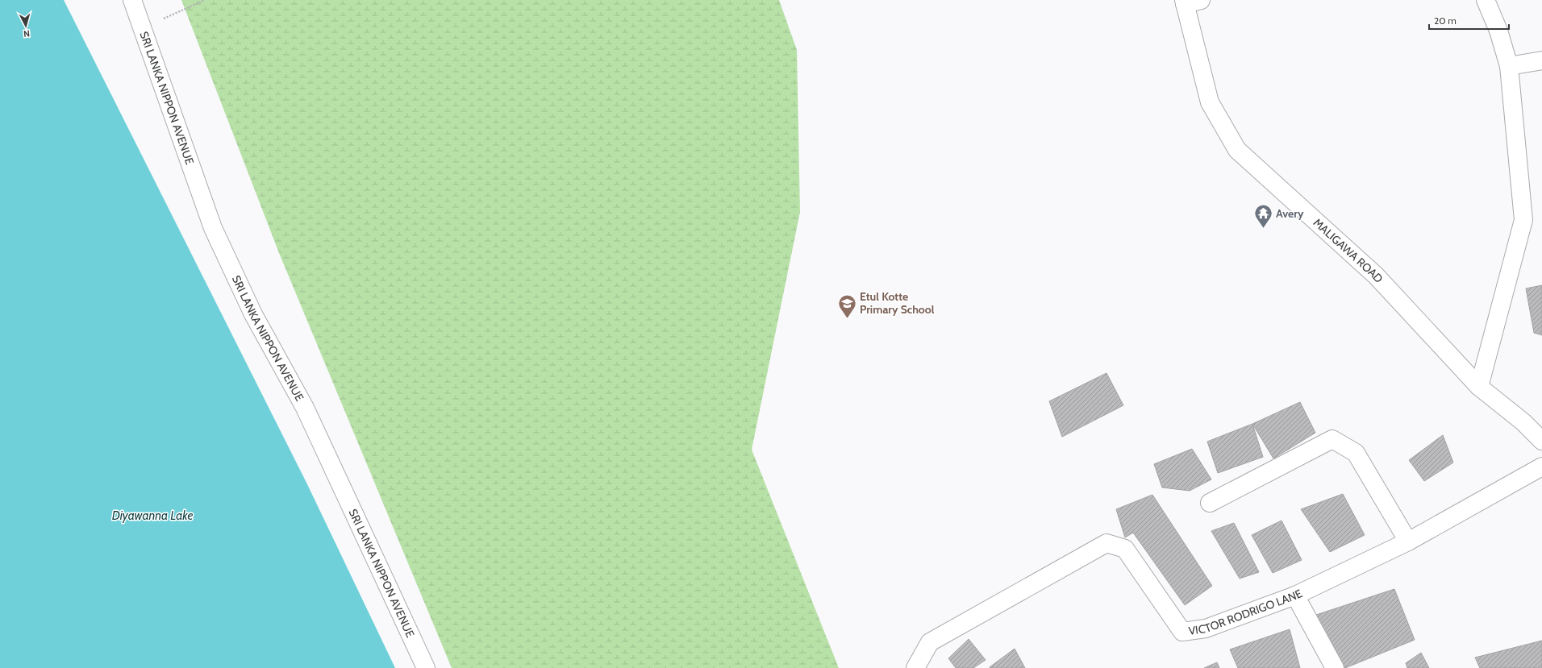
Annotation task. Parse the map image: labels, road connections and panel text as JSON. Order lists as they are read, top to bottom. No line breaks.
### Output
{"streets":{"street":["SRI LANKA NIPPON AVENUE","MALIGAWA ROAD","VICTOR RODRIGO LANE"]},"water":["Diyawanna Lake"],"places":{"temple":["Avery"],"school or university":["Etul Kotte Primary School"]},"scale_bar":"20 m","north":"bottom"}
